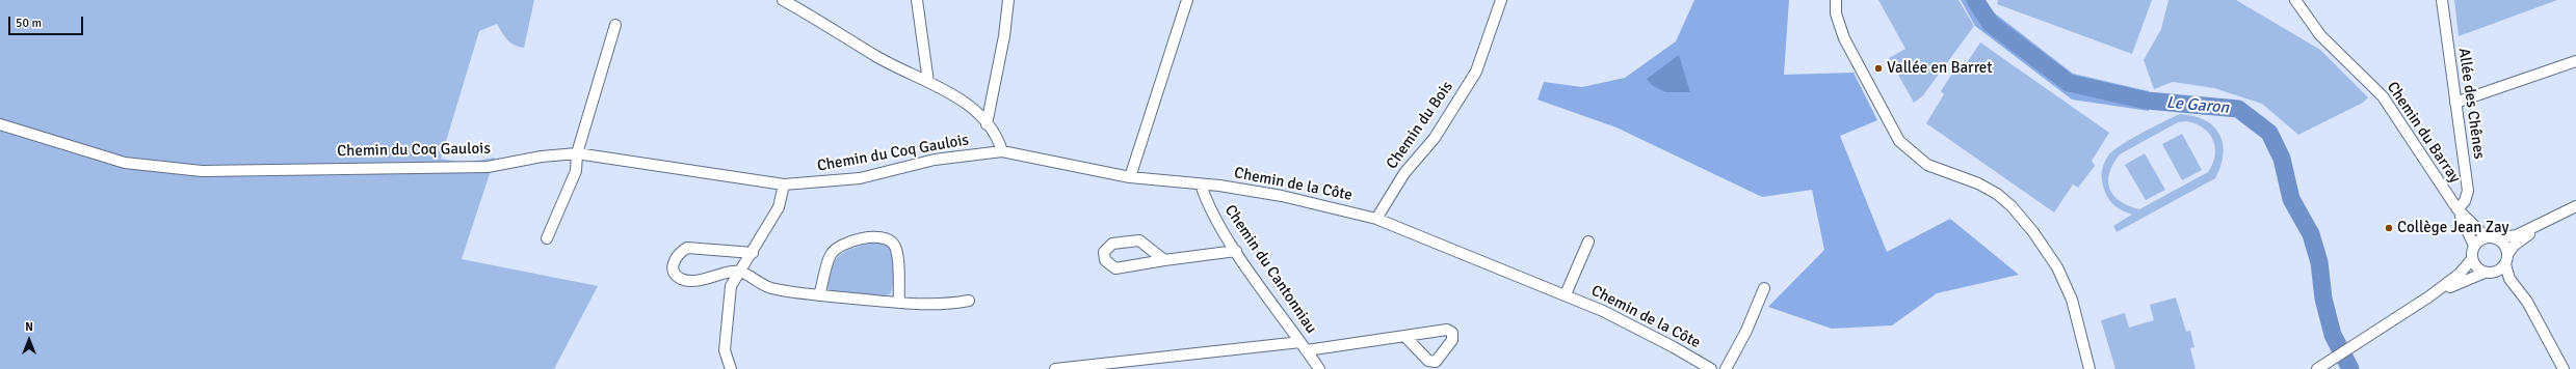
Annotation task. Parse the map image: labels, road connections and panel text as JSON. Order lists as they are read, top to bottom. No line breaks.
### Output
{"streets":{"street":["Allée des Chênes","Chemin du Bois","Chemin du Barray","Chemin du Coq Gaulois","Chemin de la Côte","Chemin du Cantonniau"]},"crossings":[["Allée des Chênes","Chemin du Barray"],["Chemin du Bois","Chemin de la Côte"],["Chemin du Coq Gaulois","Chemin de la Côte"],["Chemin de la Côte","Chemin du Cantonniau"]],"water":["Le Garon"],"places":["Vallée en Barret","Collège Jean Zay"],"scale_bar":"50 m","north":"top"}
